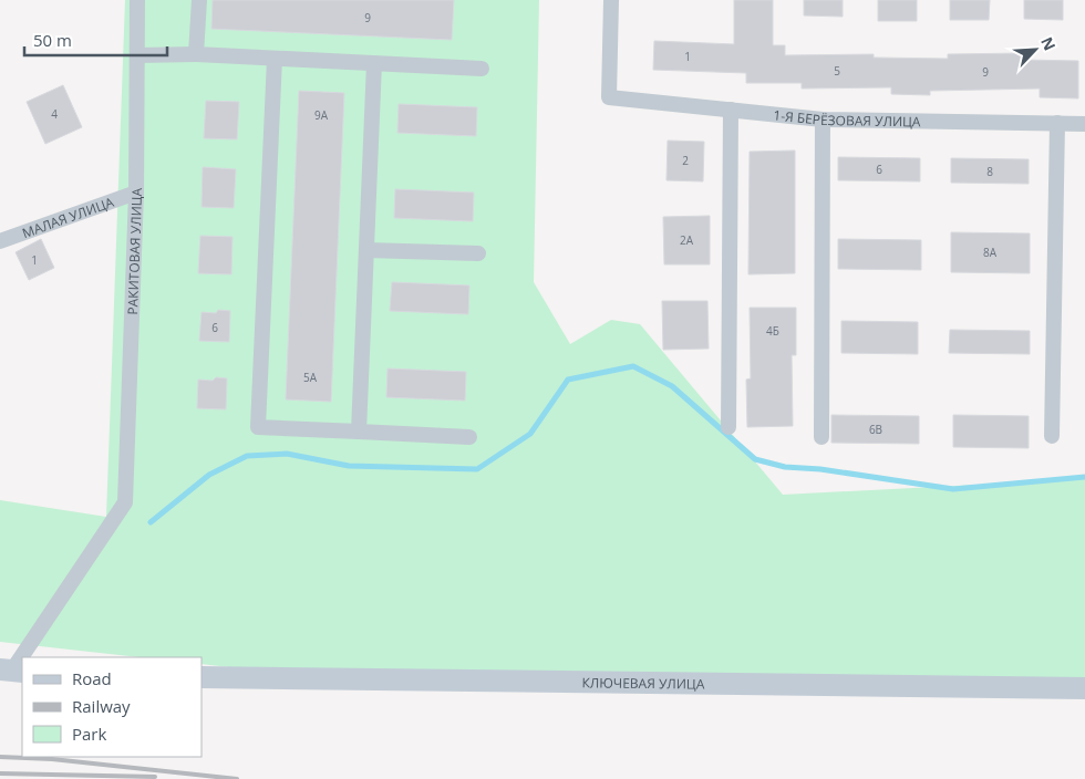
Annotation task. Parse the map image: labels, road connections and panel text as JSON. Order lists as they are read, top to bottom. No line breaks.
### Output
{"streets":{"main road":["КЛЮЧЕВАЯ УЛИЦА"],"street":["1-Я БЕРЁЗОВАЯ УЛИЦА","МАЛАЯ УЛИЦА","РАКИТОВАЯ УЛИЦА"]},"crossings":[["МАЛАЯ УЛИЦА","РАКИТОВАЯ УЛИЦА"]],"house_numbers":["9","1","5","9","4","9А","2","6","8","2А","8А","1","6","4Б","5А","6В"],"legend":["Road","Railway","Park"],"scale_bar":"50 m","north":"top right"}
